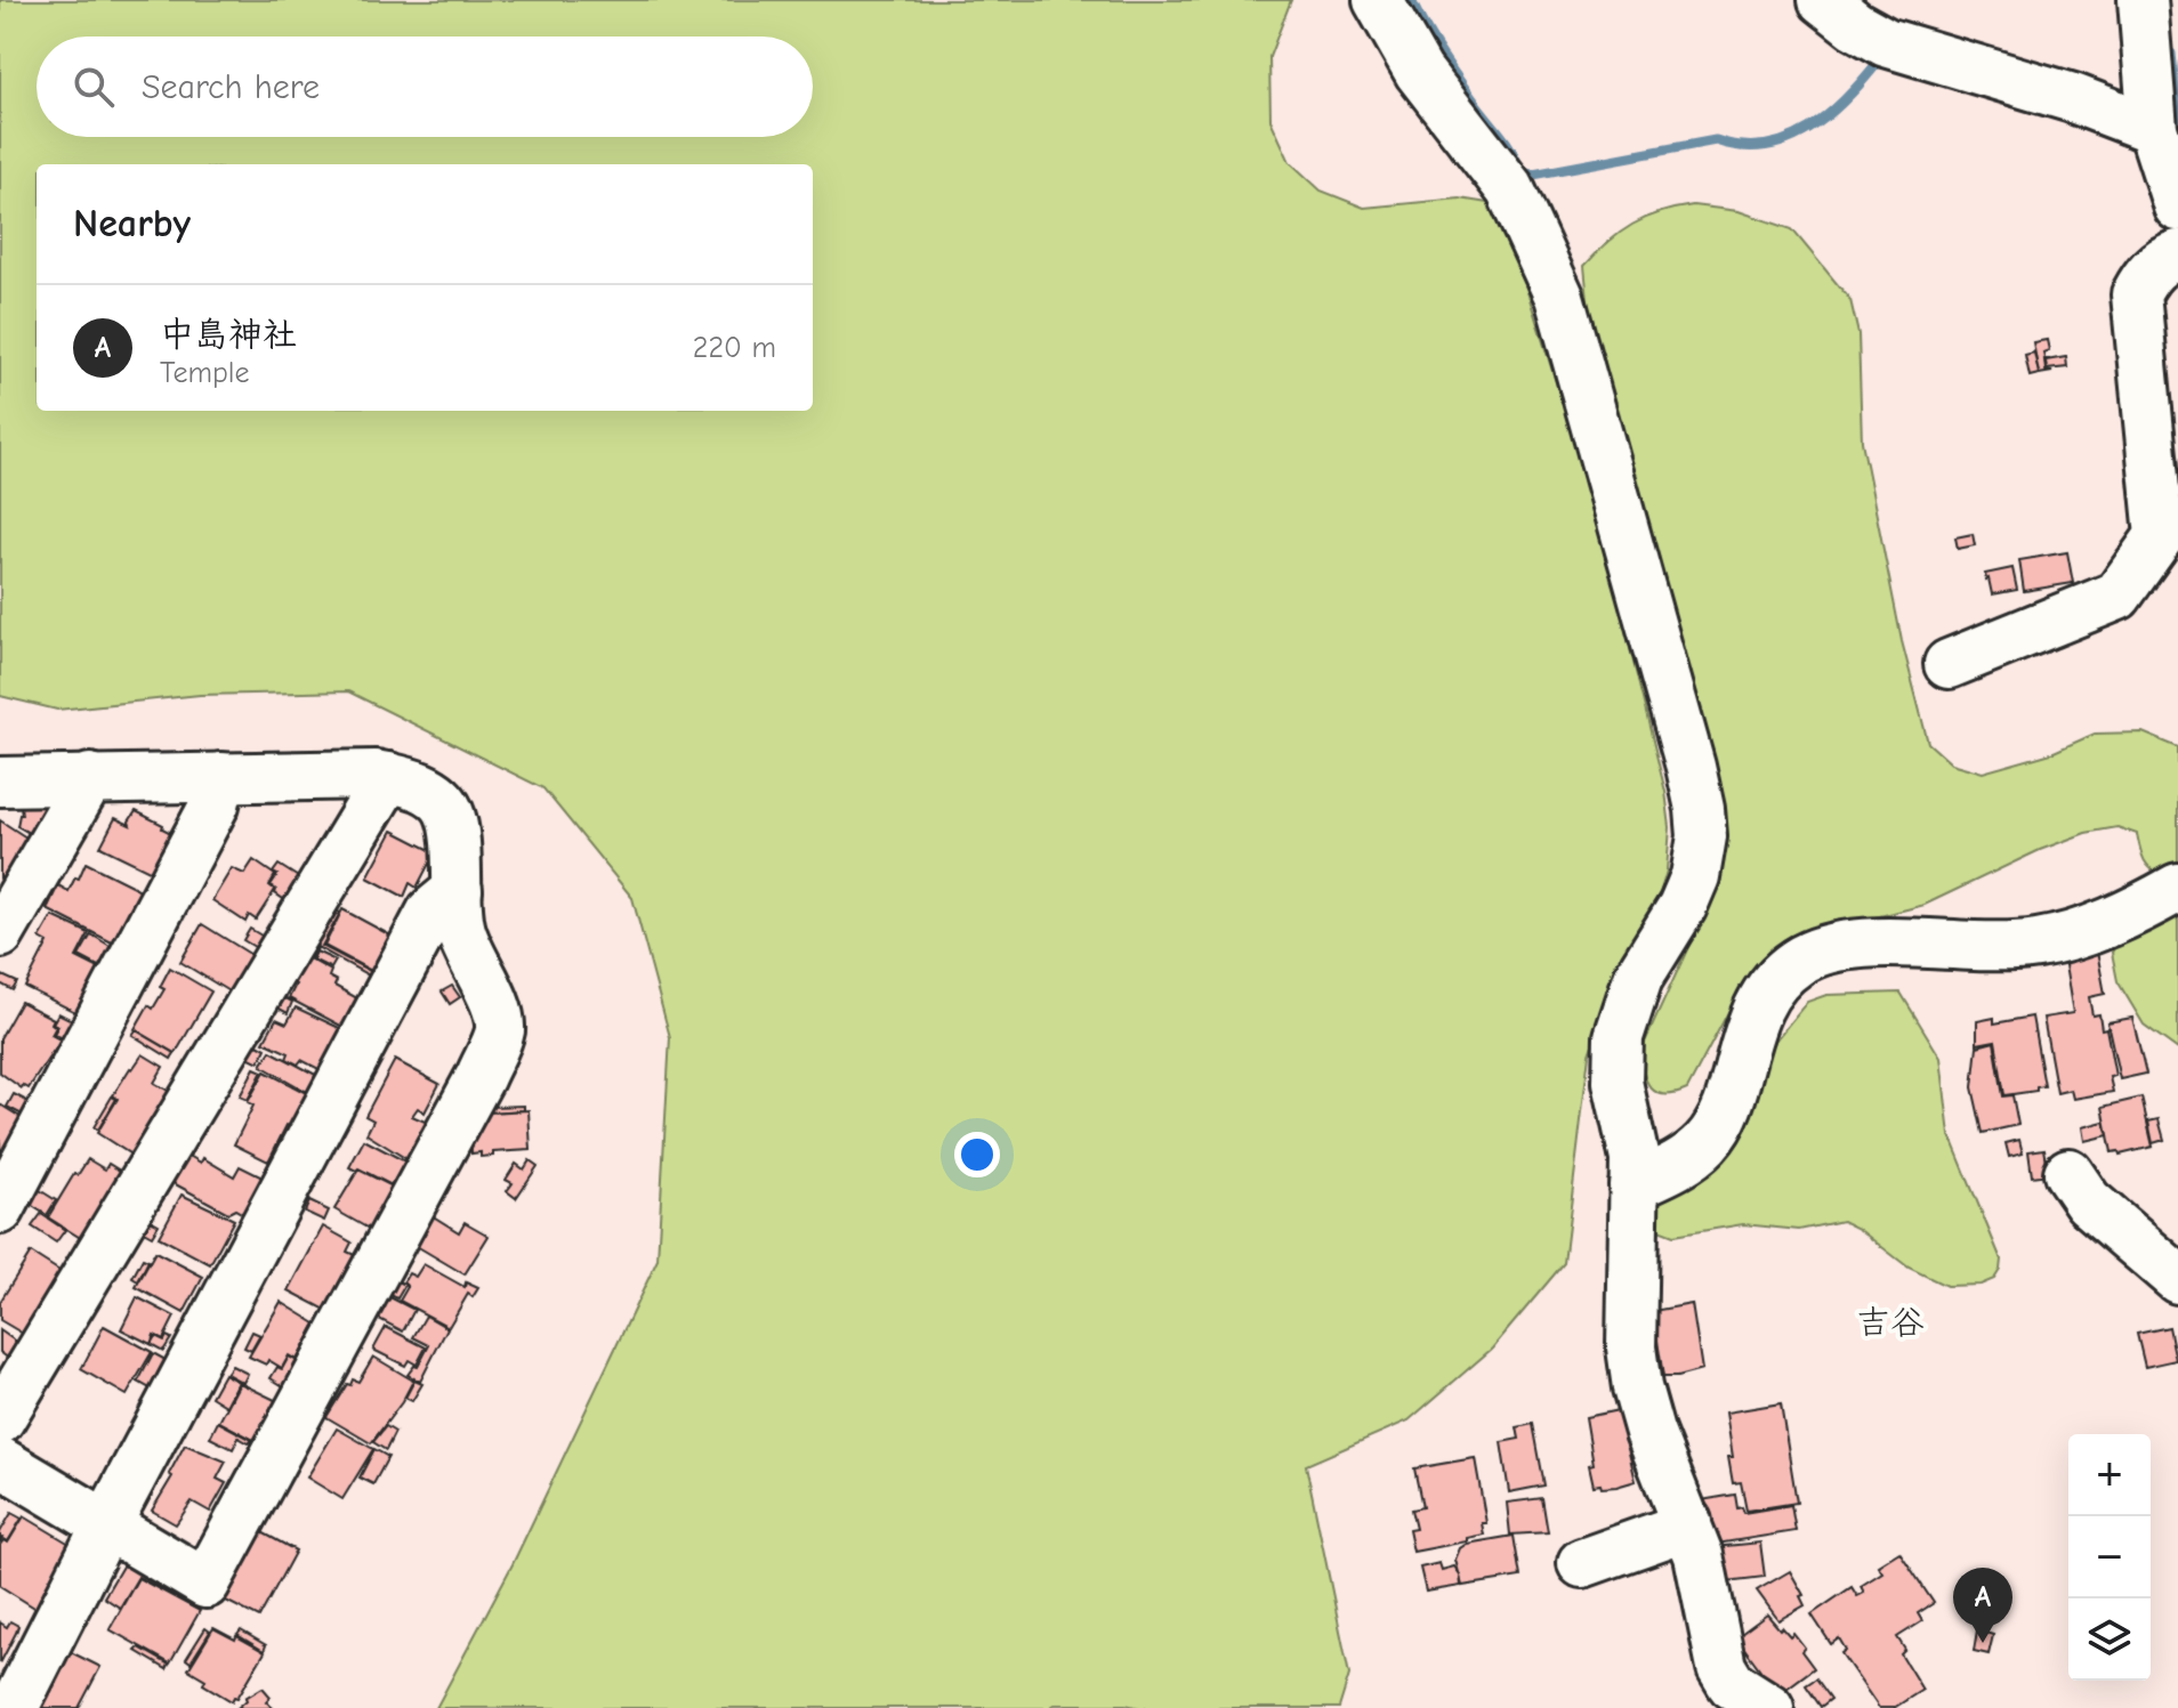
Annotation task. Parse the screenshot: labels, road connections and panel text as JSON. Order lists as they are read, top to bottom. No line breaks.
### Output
{"districts":["吉谷"],"page":{"search":"Search here","heading":"Nearby","list":[{"mark":"A","name":"中島神社","note":"Temple","value":"220 m"}],"map_buttons":["+","−"],"pins":"A"}}
